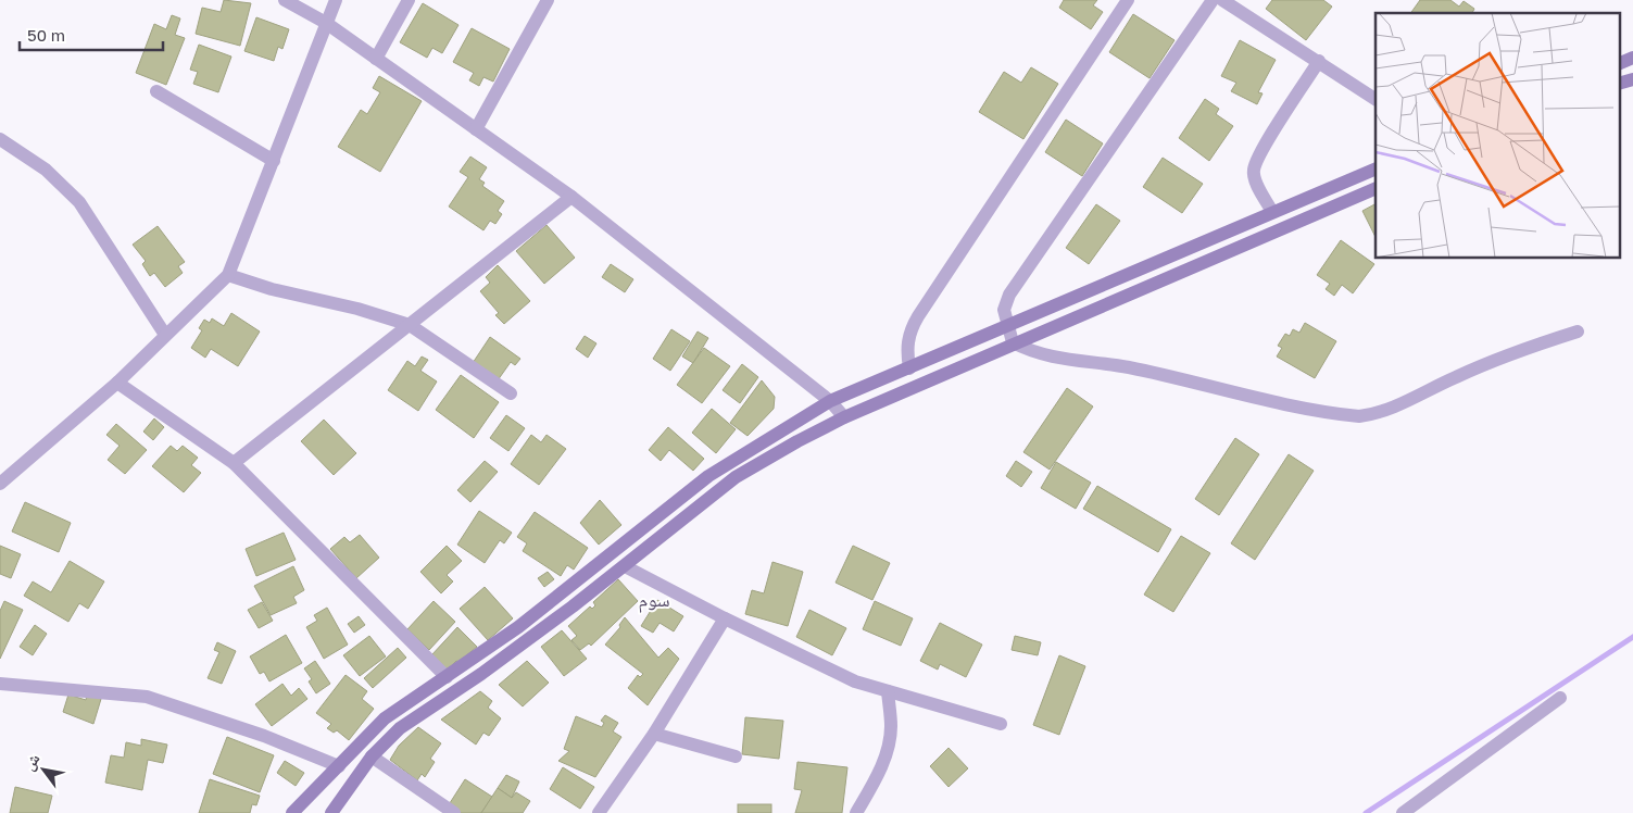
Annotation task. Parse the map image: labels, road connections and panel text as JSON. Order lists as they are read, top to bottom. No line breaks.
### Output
{"districts":["سوم"],"scale_bar":"50 m","north":"top left"}
